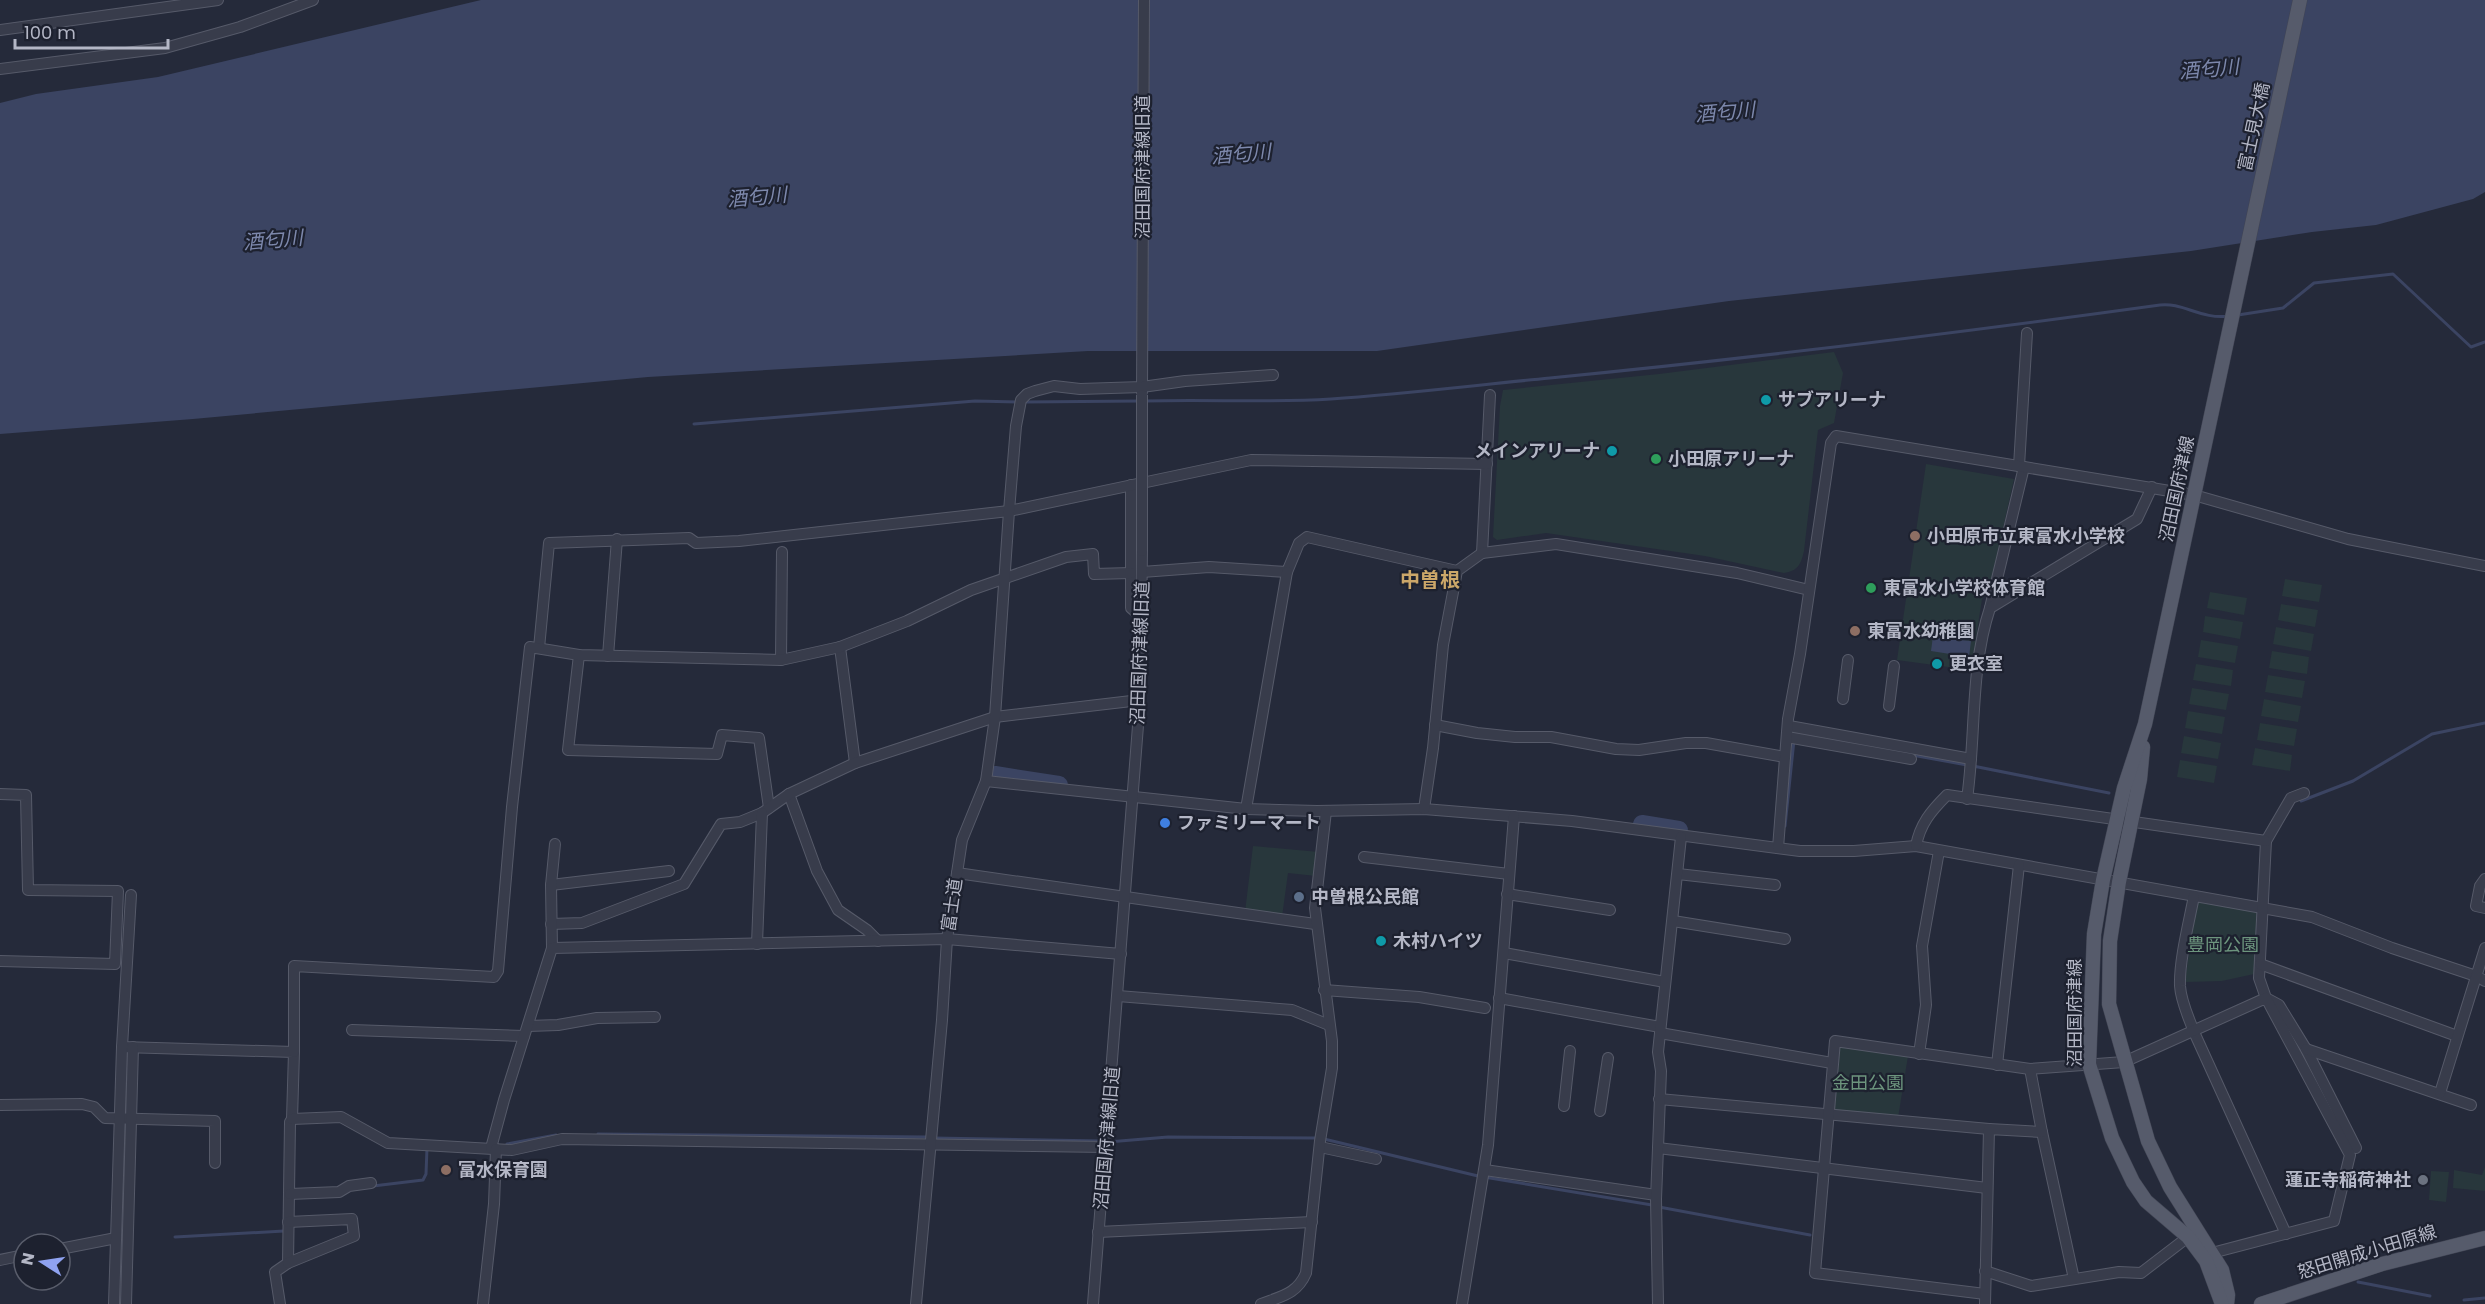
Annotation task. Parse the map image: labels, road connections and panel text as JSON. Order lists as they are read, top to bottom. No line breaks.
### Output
{"streets":{"main road":["富士見大橋","沼田国府津線","怒田開成小田原線"],"street":["沼田国府津線旧道","富士道"]},"crossings":[["富士見大橋","沼田国府津線"],["沼田国府津線旧道","富士道"]],"districts":["中曽根"],"water":["酒匂川"],"parks":["豊岡公園","金田公園"],"places":["サブアリーナ","メインアリーナ","小田原アリーナ","小田原市立東富水小学校","東富水小学校体育館","東富水幼稚園","更衣室","ファミリーマート","中曽根公民館","木村ハイツ","富水保育園","蓮正寺稲荷神社"],"scale_bar":"100 m","north":"left"}
